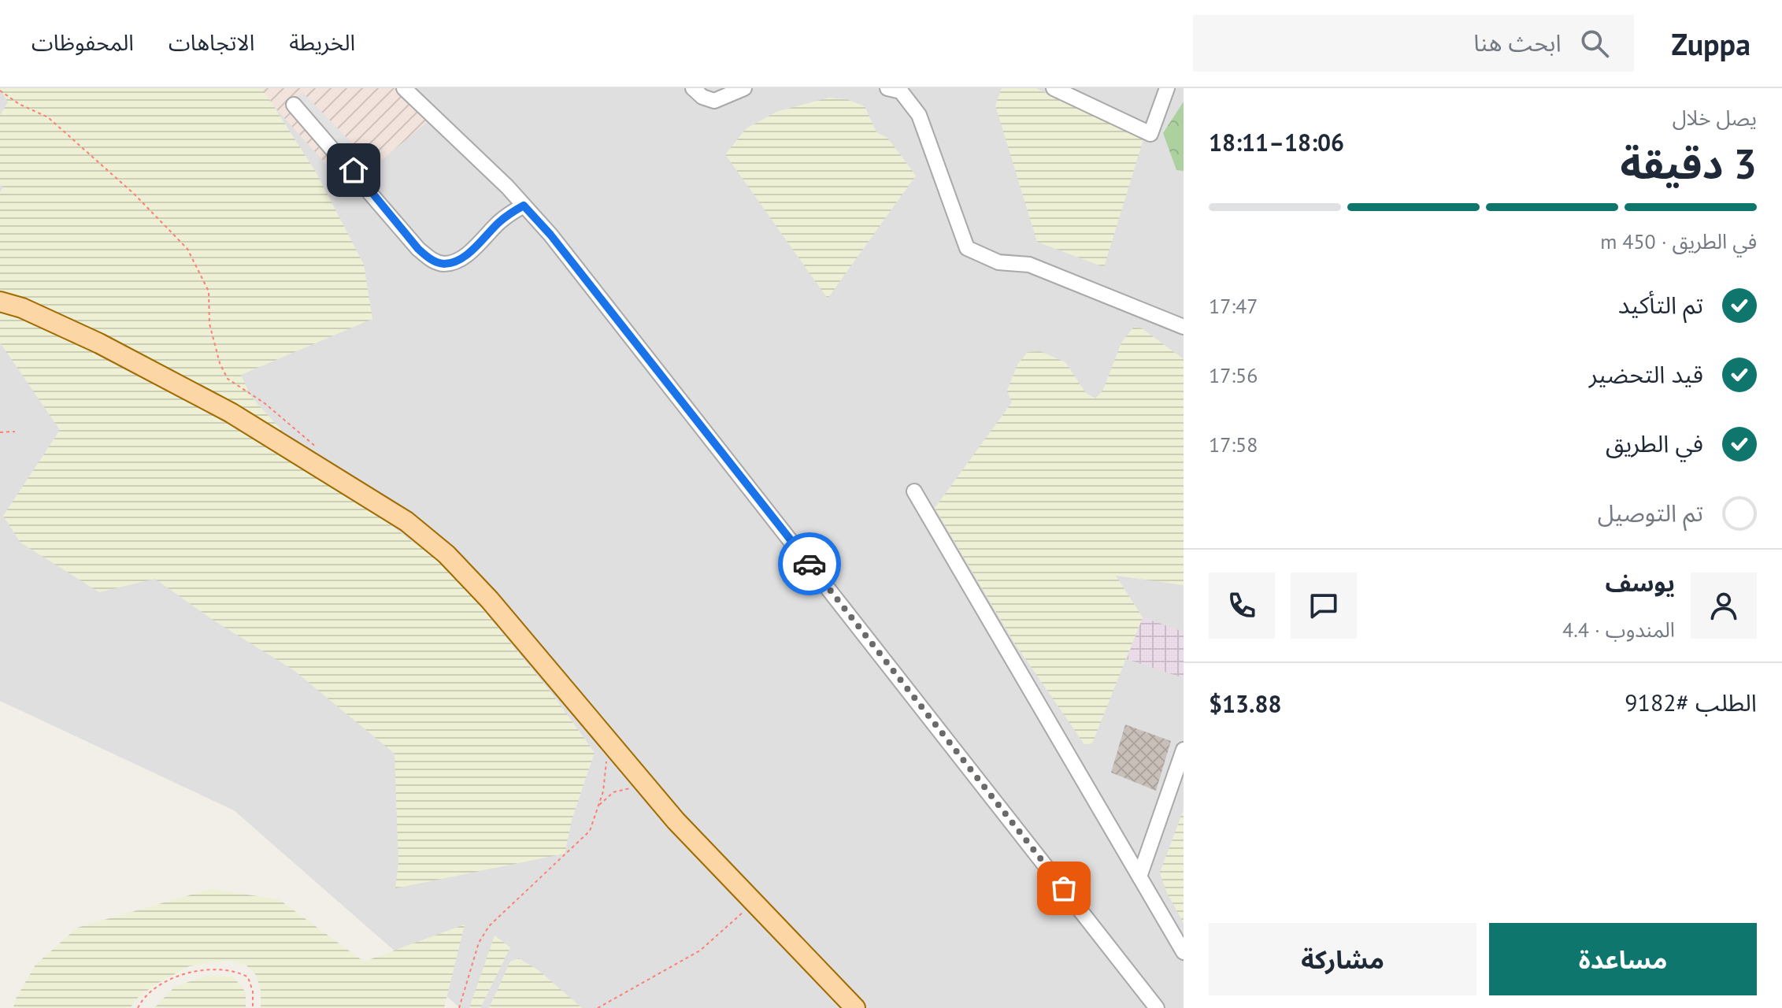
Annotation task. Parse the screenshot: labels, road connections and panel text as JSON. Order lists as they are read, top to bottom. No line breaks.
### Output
{"page":{"header":"Zuppa","search":"ابحث هنا","nav":["الخريطة","الاتجاهات","المحفوظات"],"heading":["3 دقيقة","يصل خلال","18:06–18:11"],"panel":["يوسف","المندوب · 4.4","الطلب #9182","$13.88"],"bar":"في الطريق · 450 m","list":[["تم التأكيد","17:47"],["قيد التحضير","17:56"],["في الطريق","17:58"],"تم التوصيل"],"buttons":["مساعدة","مشاركة"]}}
